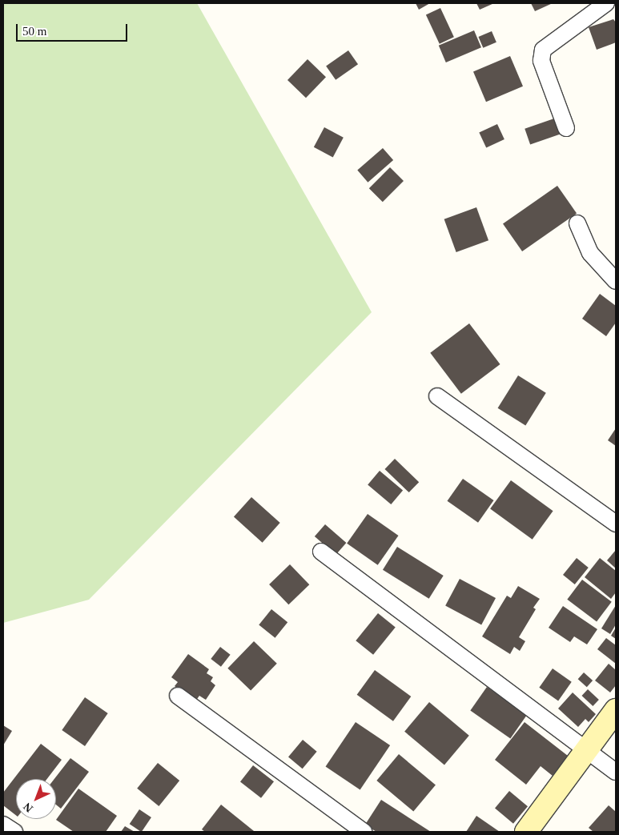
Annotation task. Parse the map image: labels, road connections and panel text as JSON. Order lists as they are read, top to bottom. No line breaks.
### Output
{"scale_bar":"50 m","north":"bottom left"}
